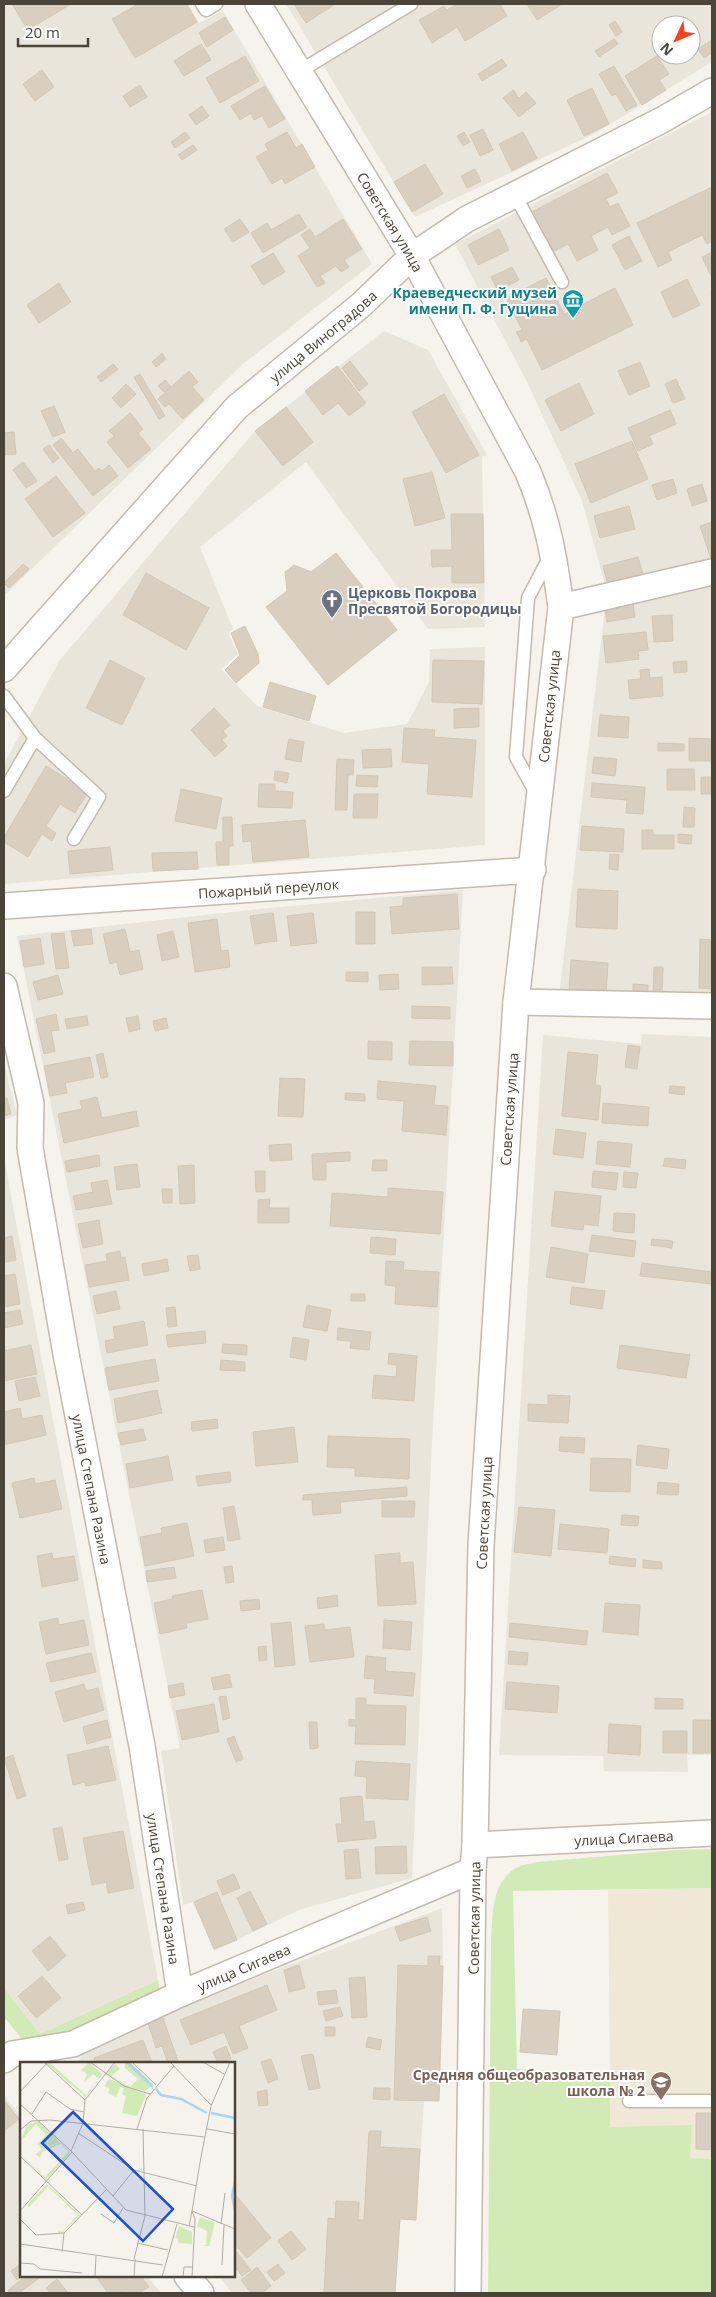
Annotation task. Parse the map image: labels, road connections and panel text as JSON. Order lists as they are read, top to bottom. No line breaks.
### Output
{"streets":{"street":["Советская улица","улица Виноградова","Пожарный переулок","улица Степана Разина","улица Сигаева"]},"crossings":[["Советская улица","улица Виноградова"],["Советская улица","Пожарный переулок"],["Советская улица","улица Сигаева"],["улица Степана Разина","улица Сигаева"]],"places":{"museum":["Краеведческий музей имени П. Ф. Гущина"],"church":["Церковь Покрова Пресвятой Богородицы"],"school or university":["Средняя общеобразовательная школа № 2"]},"scale_bar":"20 m","north":"bottom left"}
